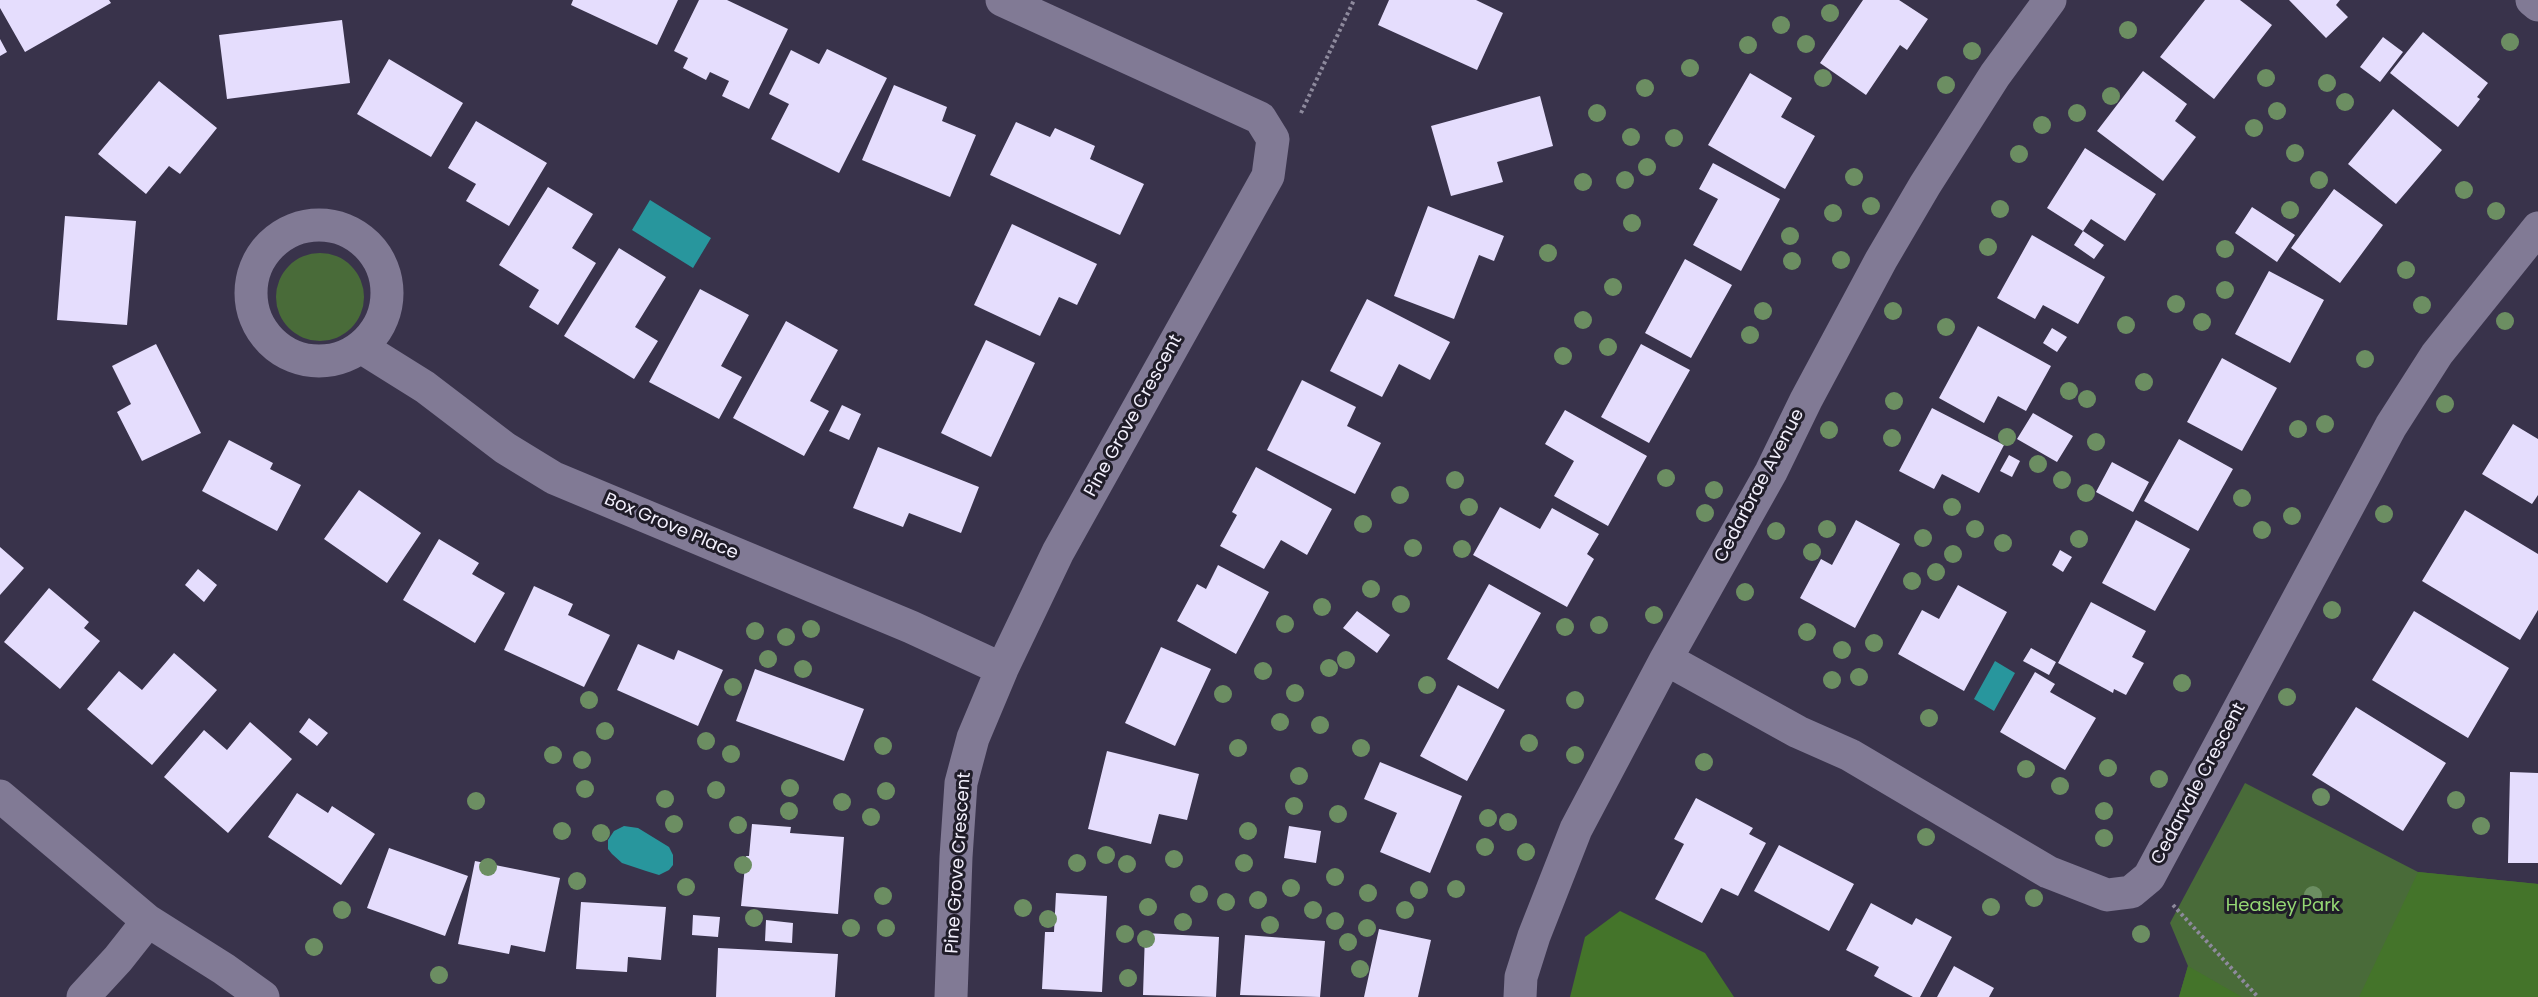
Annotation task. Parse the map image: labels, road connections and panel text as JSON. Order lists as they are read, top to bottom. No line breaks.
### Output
{"streets":{"street":["Pine Grove Crescent","Cedarbrae Avenue","Box Grove Place","Cedarvale Crescent"]},"crossings":[["Pine Grove Crescent","Box Grove Place"],["Cedarbrae Avenue","Cedarvale Crescent"]],"parks":["Heasley Park"]}
